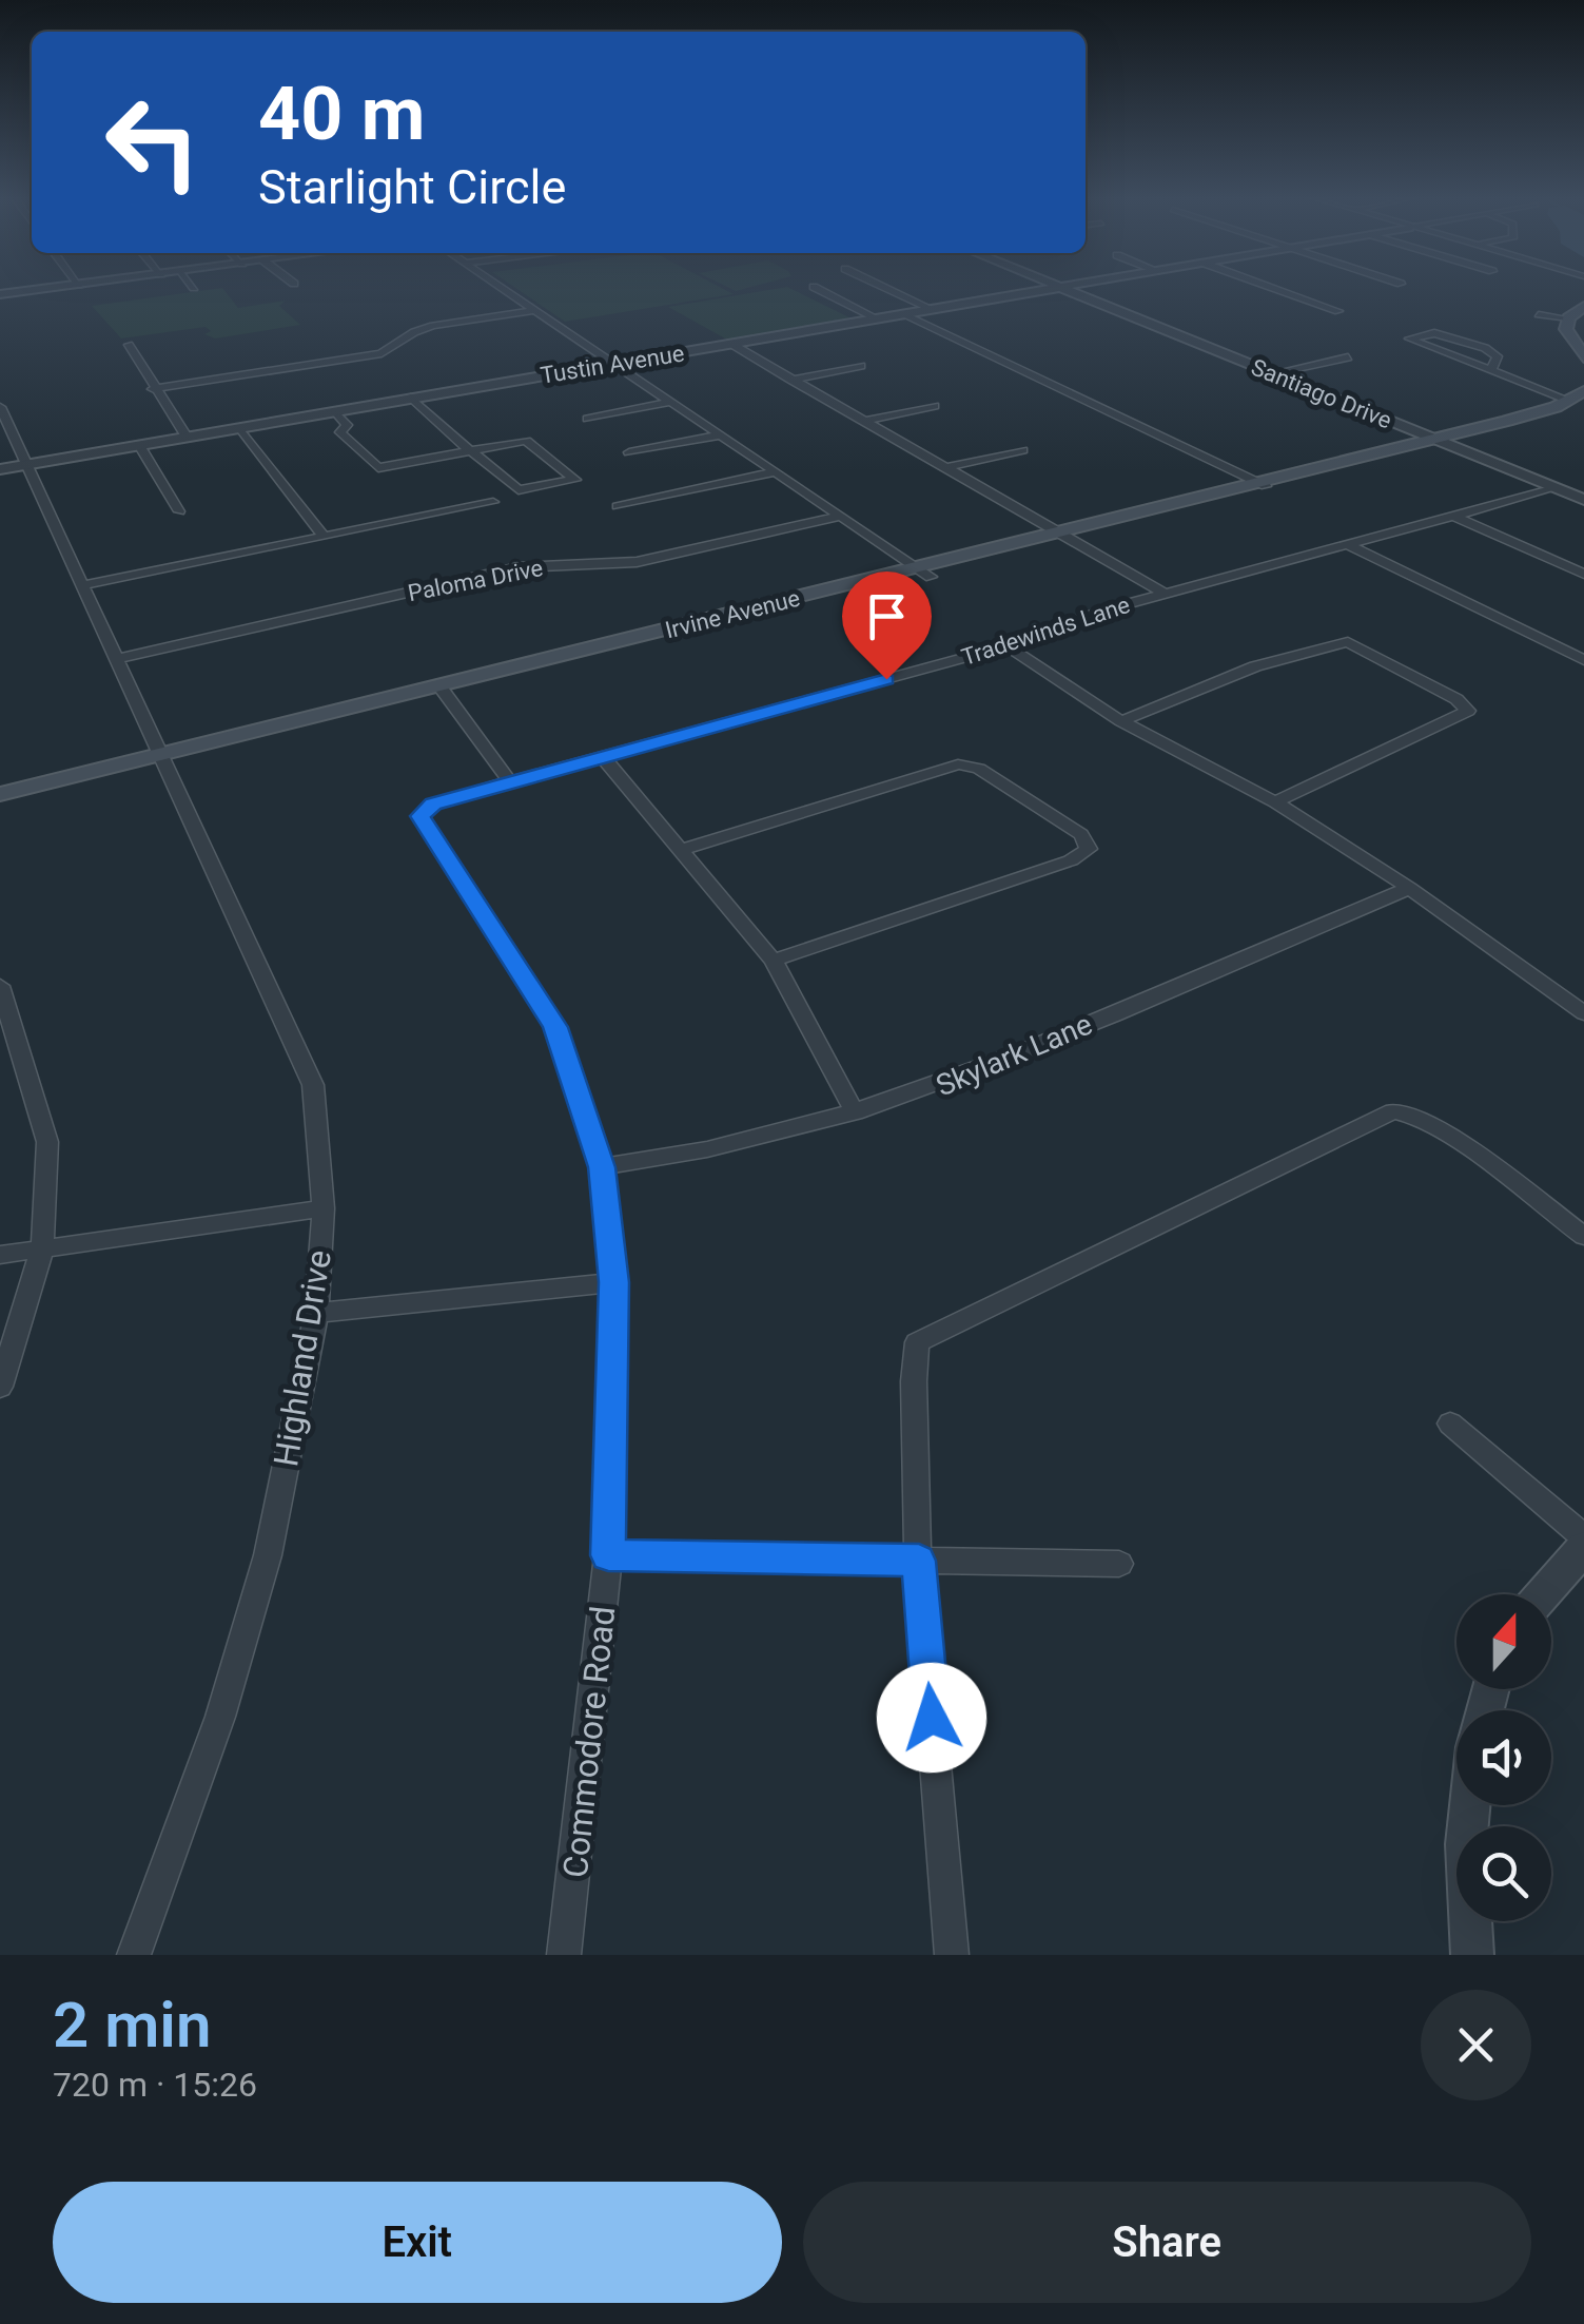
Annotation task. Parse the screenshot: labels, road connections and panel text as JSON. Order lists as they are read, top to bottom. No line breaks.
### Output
{"streets":{"main road":["Irvine Avenue"],"street":["Tustin Avenue","Santiago Drive","Paloma Drive","Tradewinds Lane","Skylark Lane","Highland Drive","Commodore Road"]},"crossings":[["Tustin Avenue","Highland Drive"],["Santiago Drive","Irvine Avenue"],["Santiago Drive","Tradewinds Lane"],["Paloma Drive","Highland Drive"],["Irvine Avenue","Highland Drive"],["Tradewinds Lane","Commodore Road"],["Skylark Lane","Commodore Road"]],"north":"top","page":{"turn":["40 m","Starlight Circle"],"heading":["2 min","720 m · 15:26"],"buttons":["Exit","Share"]}}
